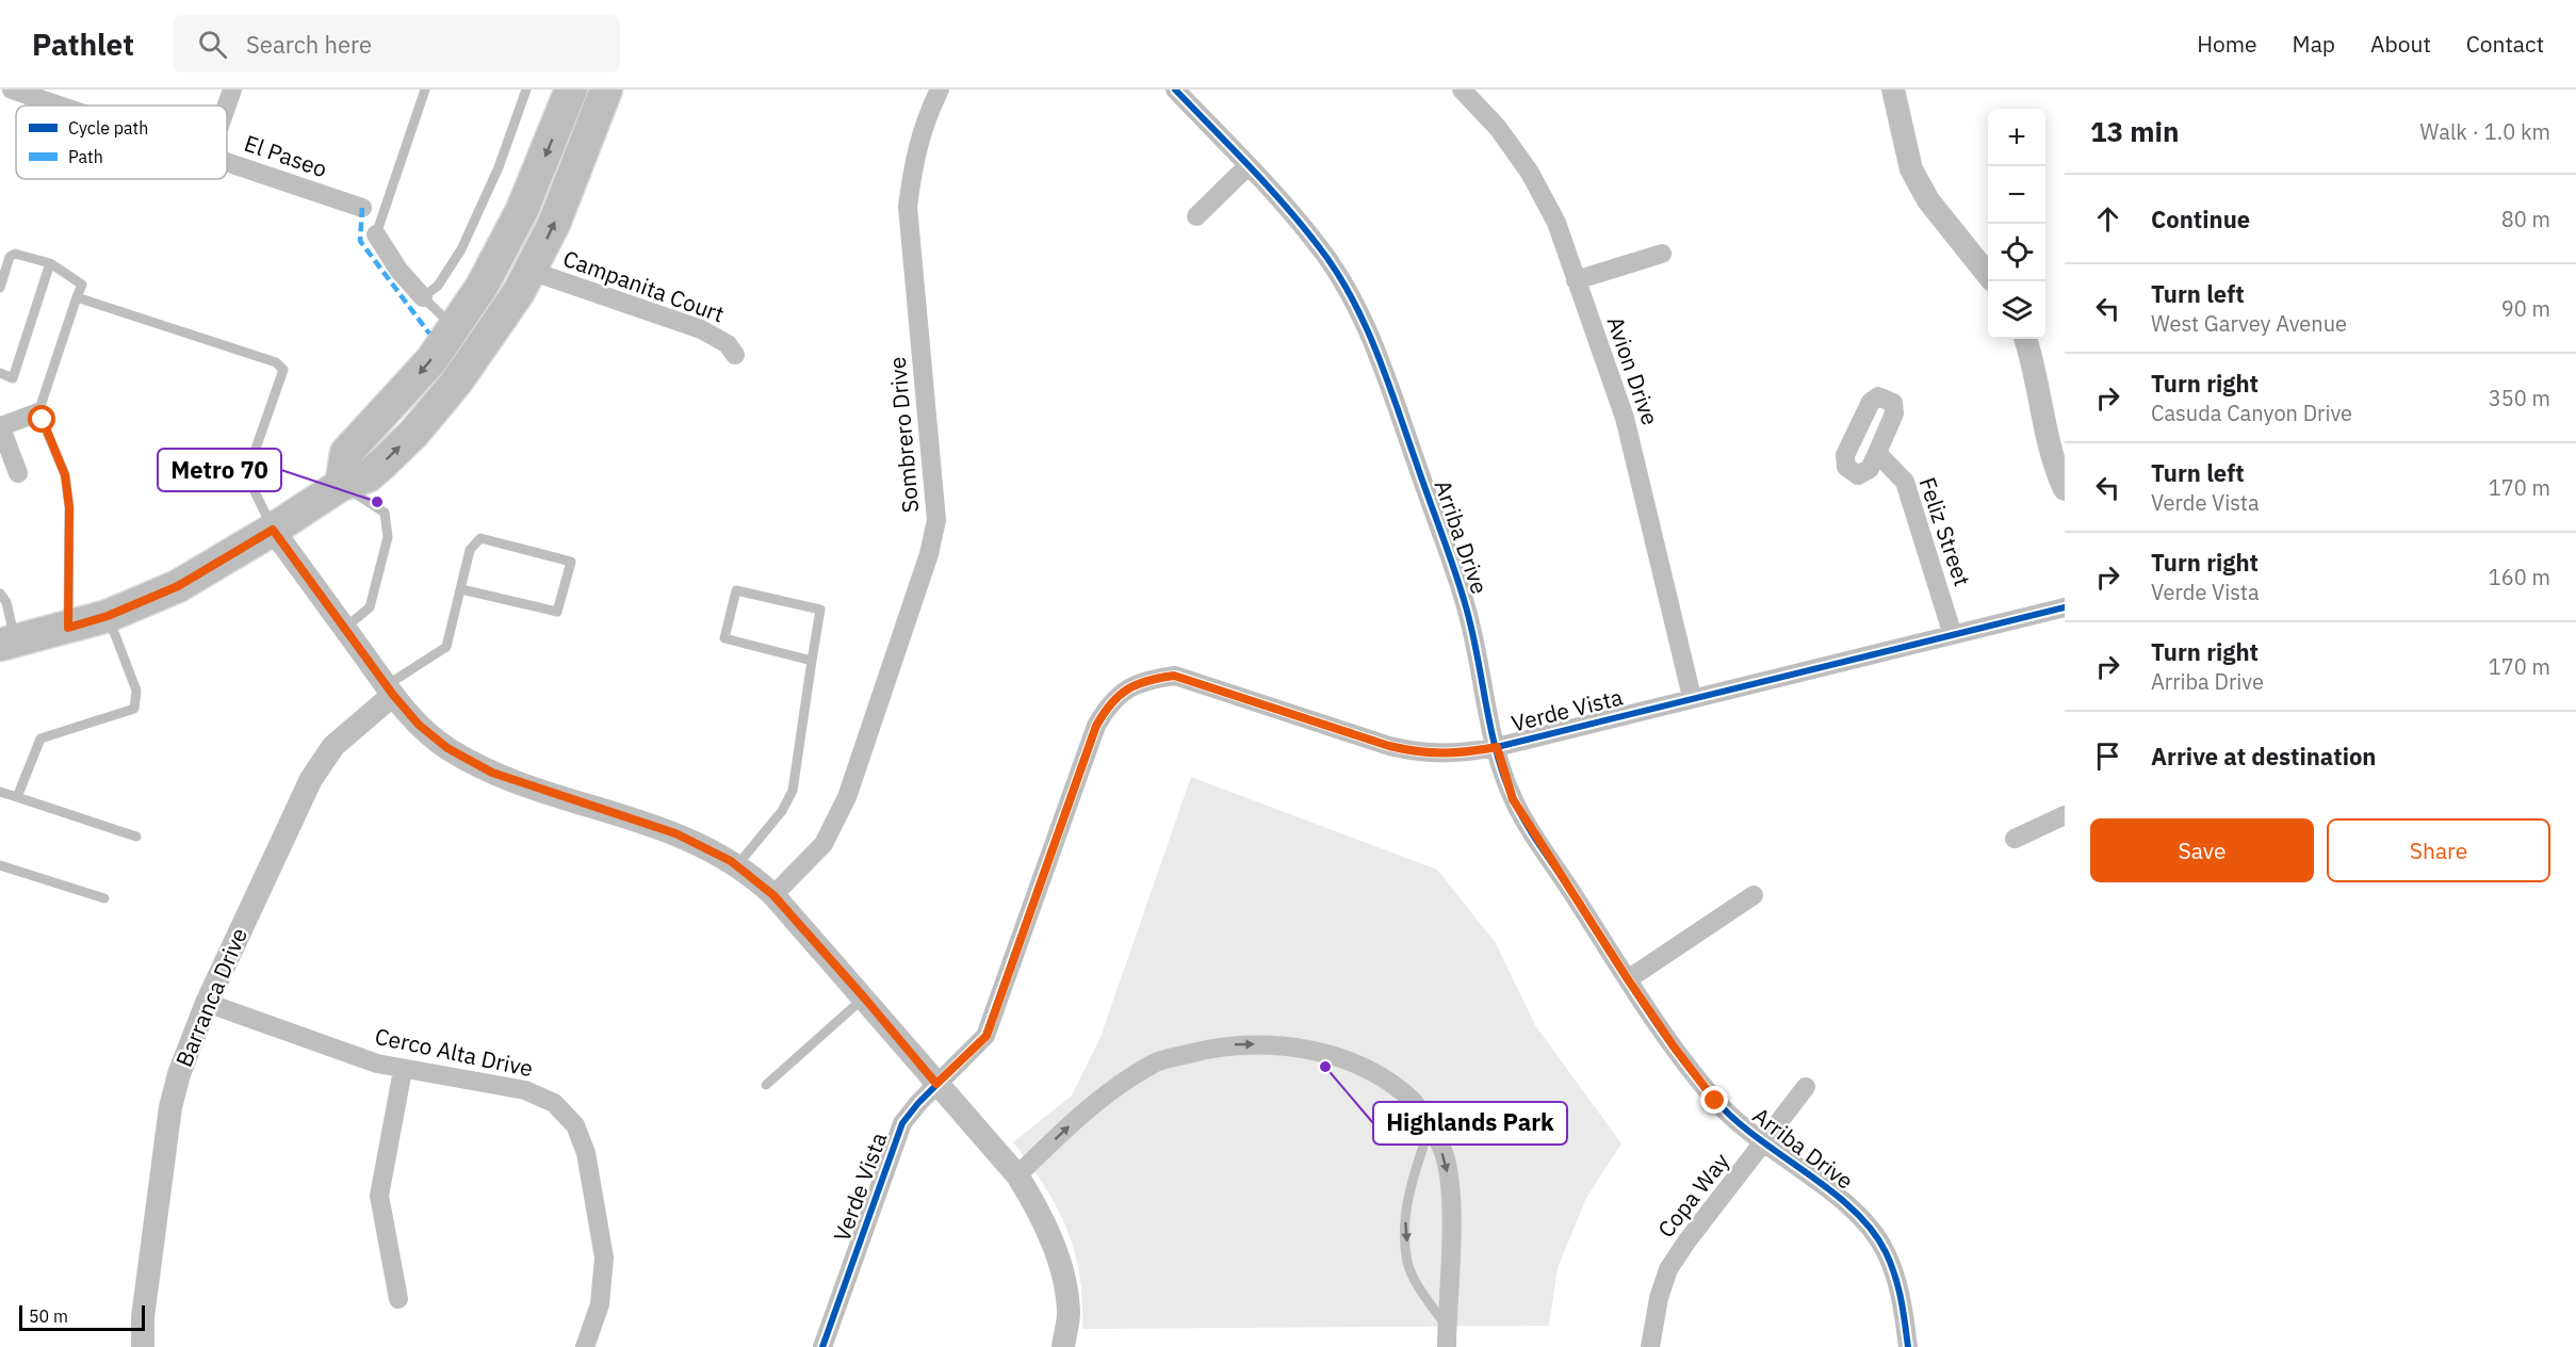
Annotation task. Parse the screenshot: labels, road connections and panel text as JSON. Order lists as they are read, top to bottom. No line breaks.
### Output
{"streets":{"street":["El Paseo","Campanita Court","Avion Drive","Sombrero Drive","Feliz Street","Arriba Drive","Verde Vista","Barranca Drive","Cerco Alta Drive","Copa Way"]},"crossings":[["Avion Drive","Verde Vista"],["Feliz Street","Verde Vista"],["Arriba Drive","Verde Vista"],["Arriba Drive","Copa Way"],["Barranca Drive","Cerco Alta Drive"]],"places":["Metro 70","Highlands Park"],"legend":["Cycle path","Path"],"scale_bar":"50 m","page":{"header":"Pathlet","search":"Search here","nav":["Home","Map","About","Contact"],"heading":["13 min","Walk · 1.0 km"],"map_buttons":["+","−"],"list":[["Continue","80 m"],["Turn left","West Garvey Avenue","90 m"],["Turn right","Casuda Canyon Drive","350 m"],["Turn left","Verde Vista","170 m"],["Turn right","Verde Vista","160 m"],["Turn right","Arriba Drive","170 m"],"Arrive at destination"],"buttons":["Save","Share"],"scale":"50 m"}}
